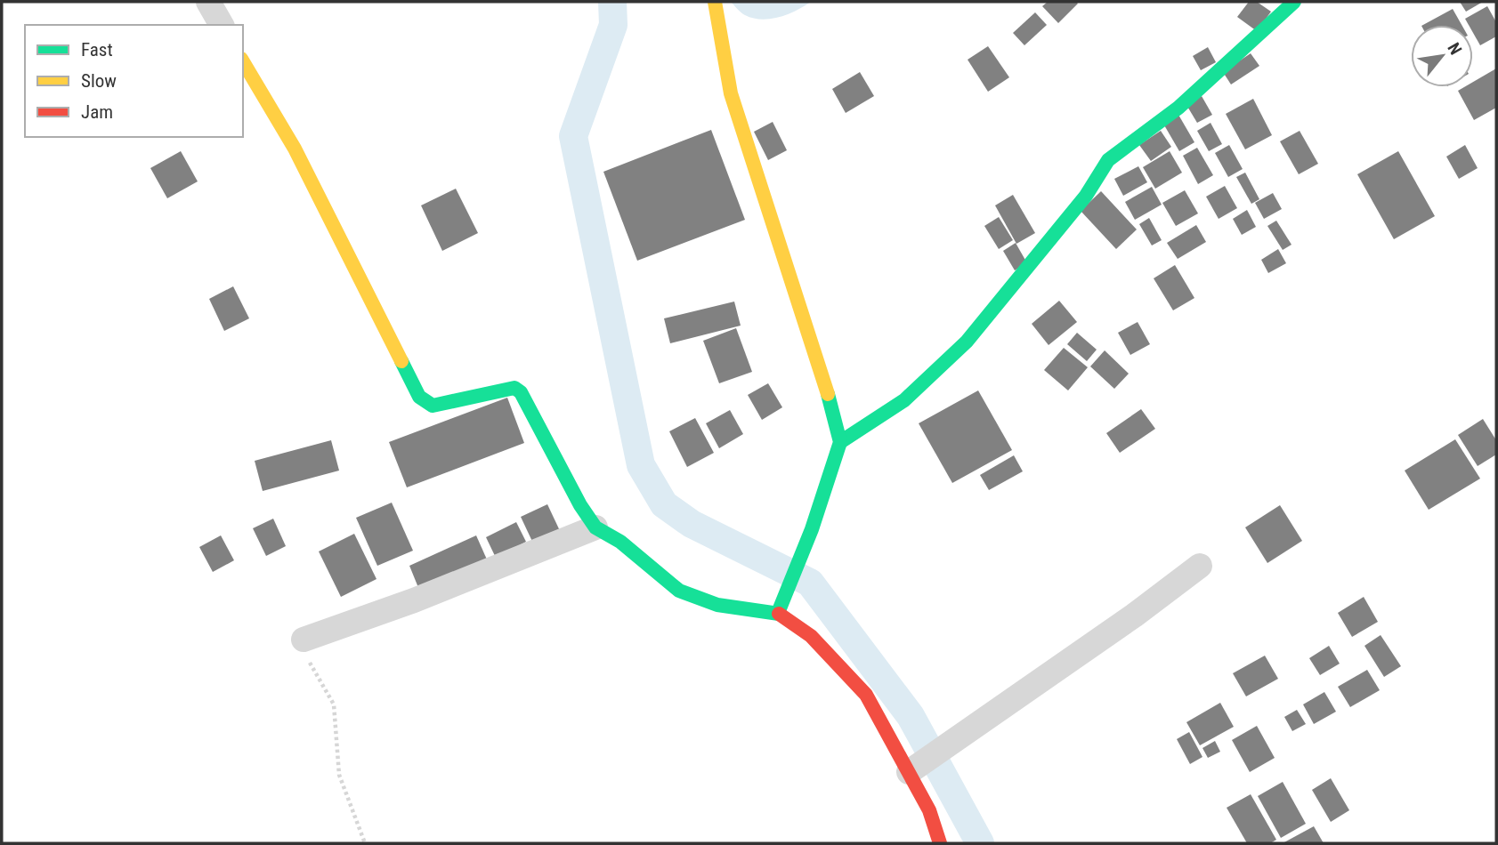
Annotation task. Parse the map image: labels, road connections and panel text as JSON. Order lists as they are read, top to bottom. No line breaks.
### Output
{"legend":["Fast","Slow","Jam"],"north":"top right"}
